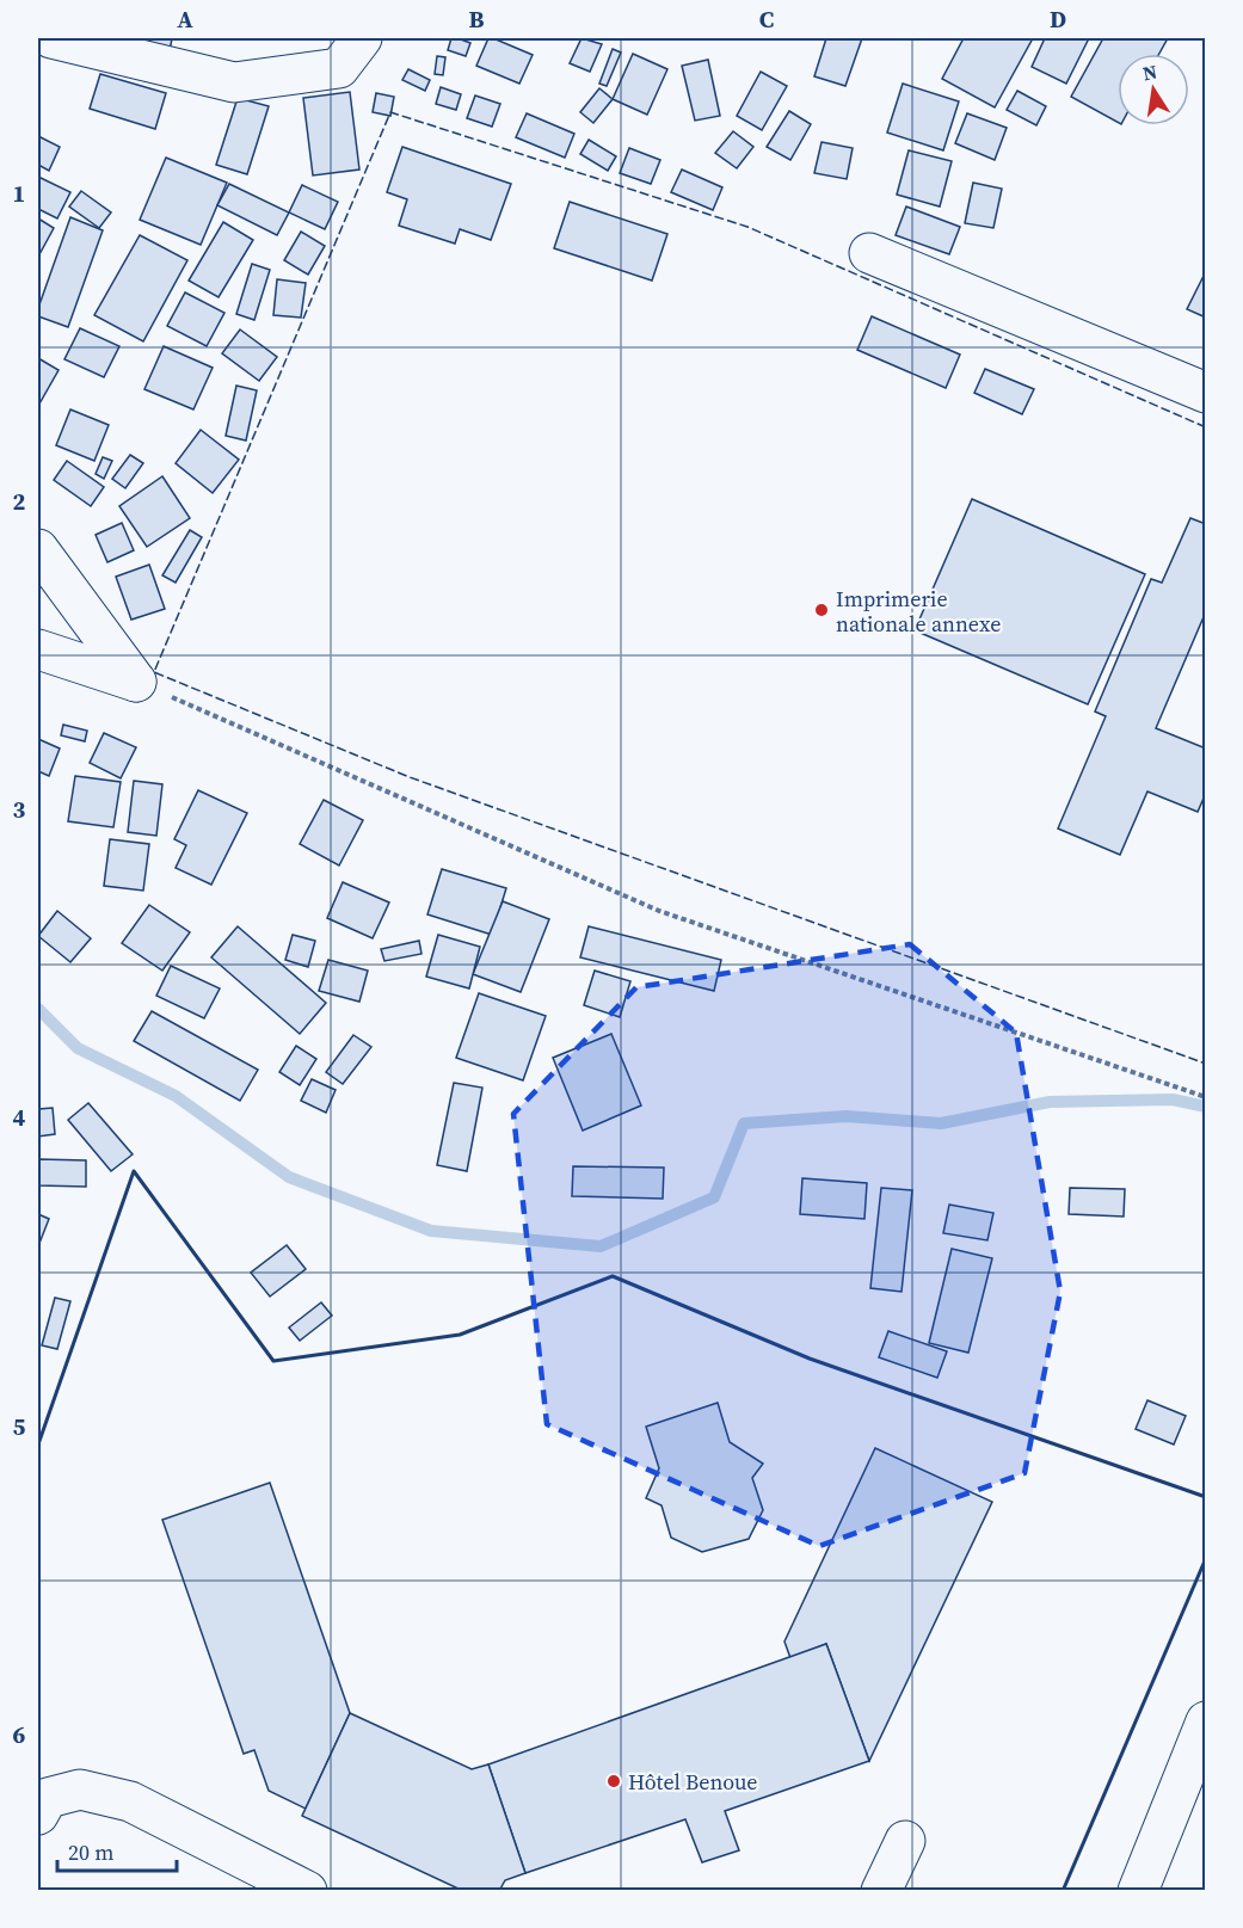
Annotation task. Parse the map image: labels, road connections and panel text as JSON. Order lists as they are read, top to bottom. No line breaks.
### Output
{"places":["Imprimerie nationale annexe","Hôtel Benoue"],"scale_bar":"20 m","north":"top","grid":{"columns":["A","B","C","D"],"rows":["1","2","3","4","5","6"]}}
